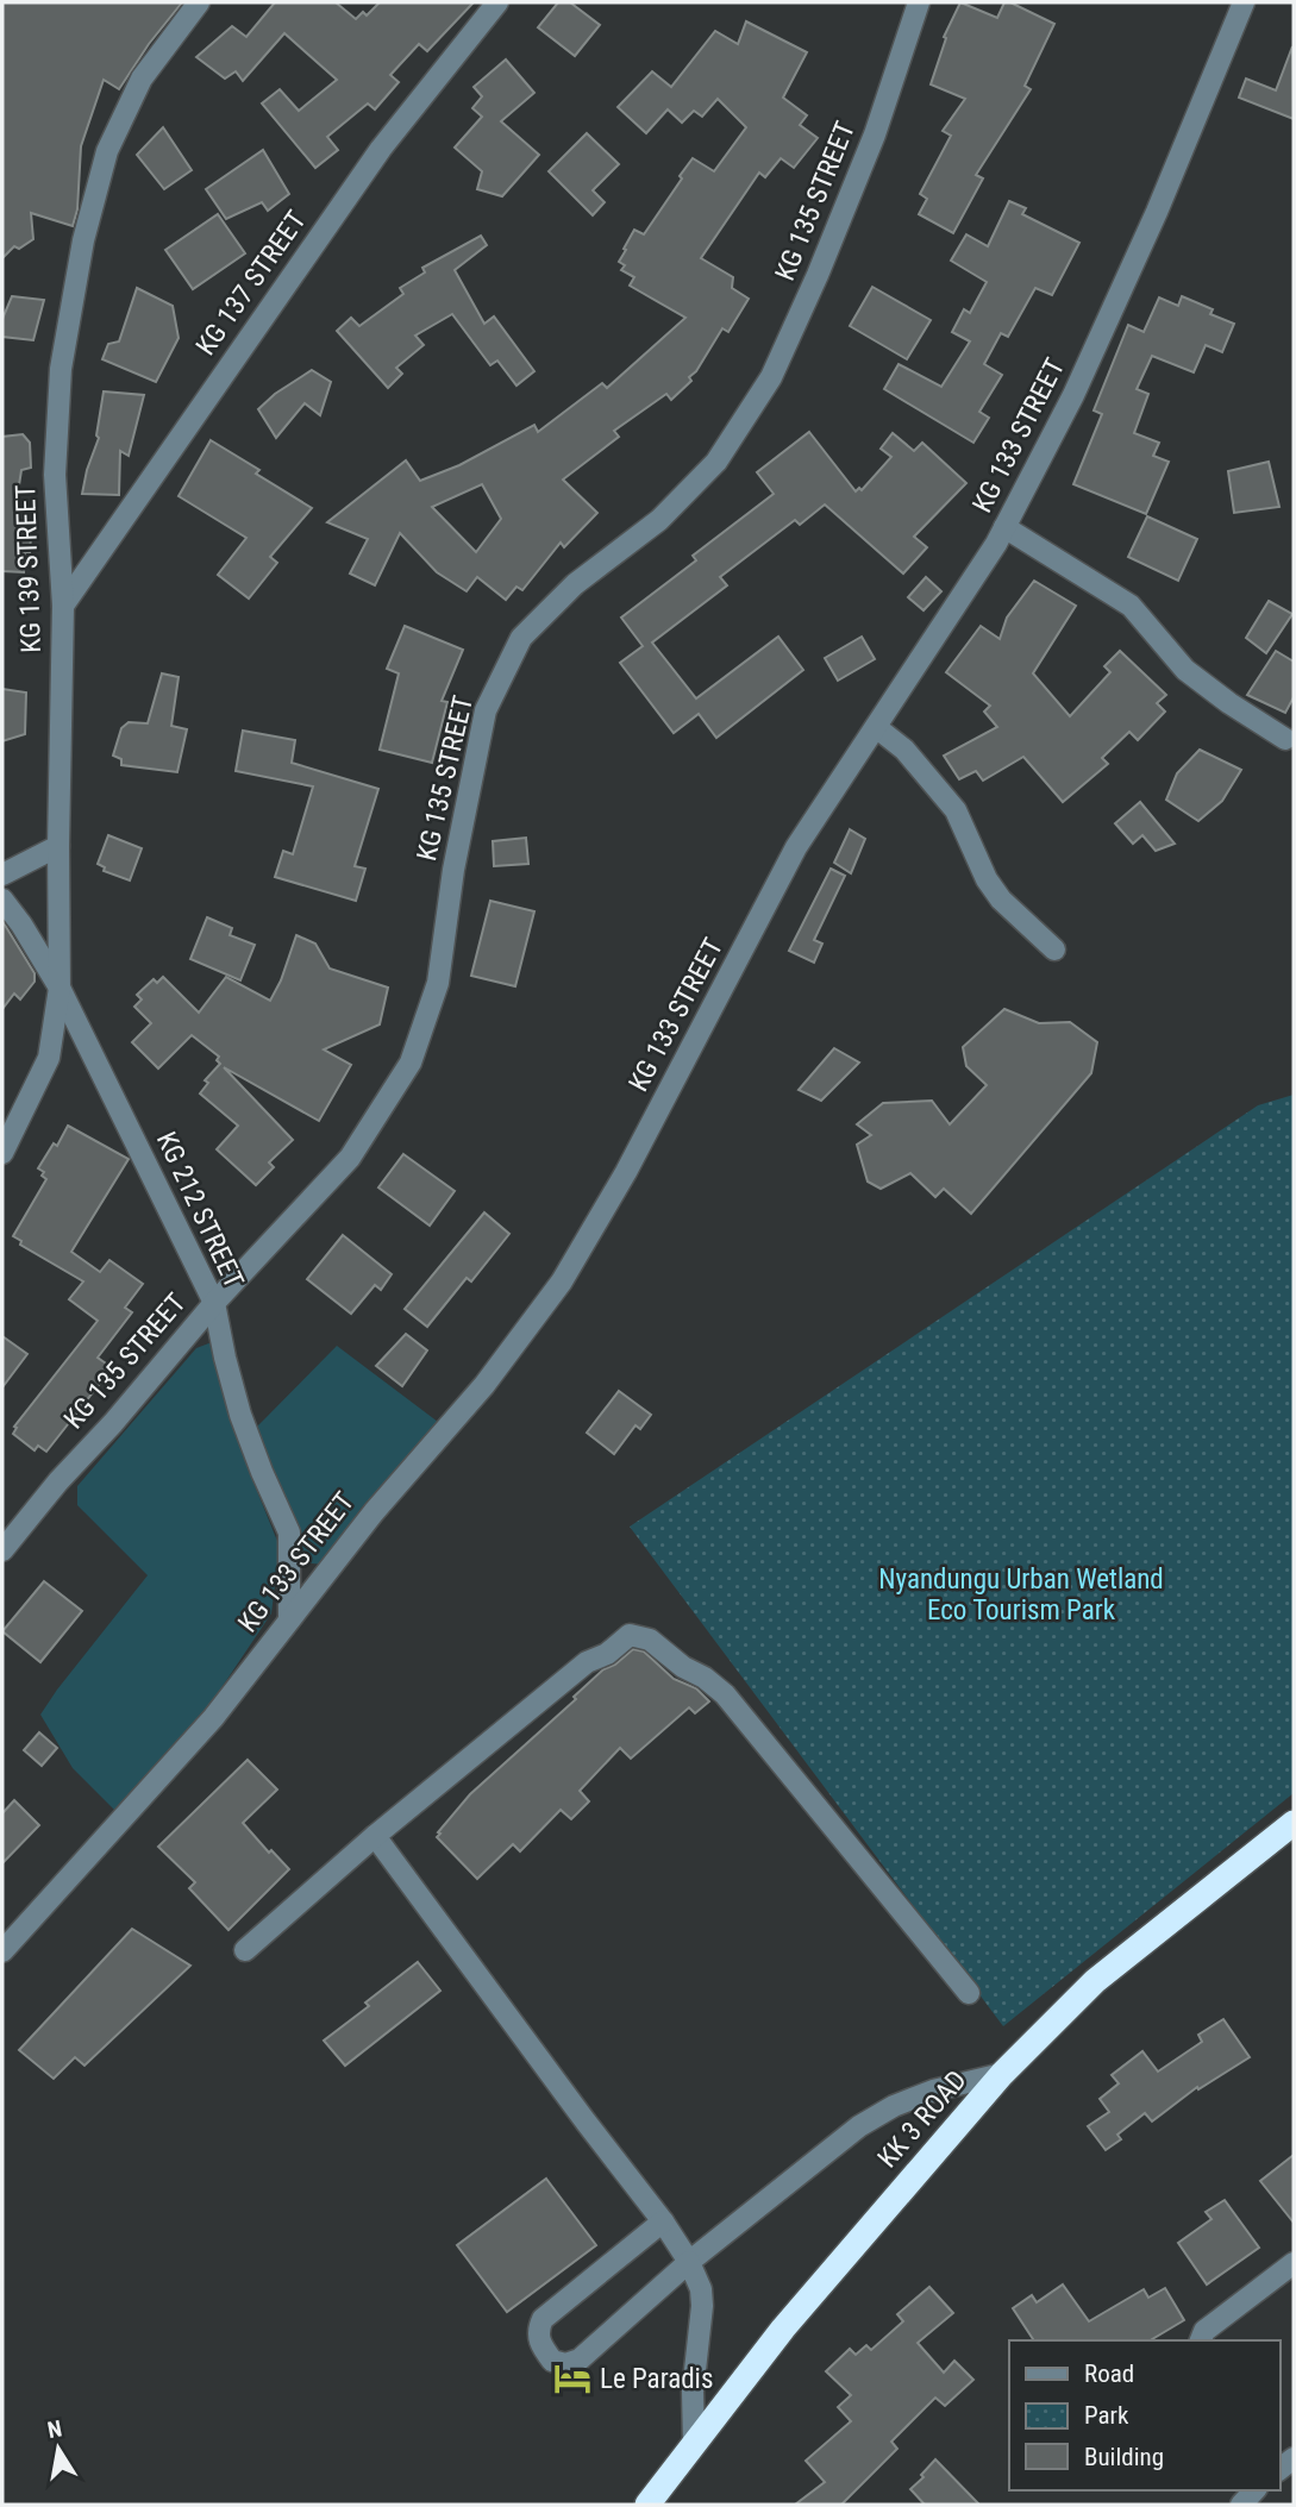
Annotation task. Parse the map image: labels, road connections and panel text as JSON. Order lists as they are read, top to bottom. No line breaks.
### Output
{"streets":{"highway":["KK 3 ROAD"],"street":["KG 135 STREET","KG 137 STREET","KG 133 STREET","KG 139 STREET","KG 212 STREET"]},"crossings":[["KG 135 STREET","KG 212 STREET"],["KG 137 STREET","KG 139 STREET"],["KG 133 STREET","KG 212 STREET"],["KG 139 STREET","KG 212 STREET"]],"parks":["Nyandungu Urban Wetland Eco Tourism Park"],"places":{"hotel":["Le Paradis"]},"legend":["Road","Park","Building"],"north":"top"}
